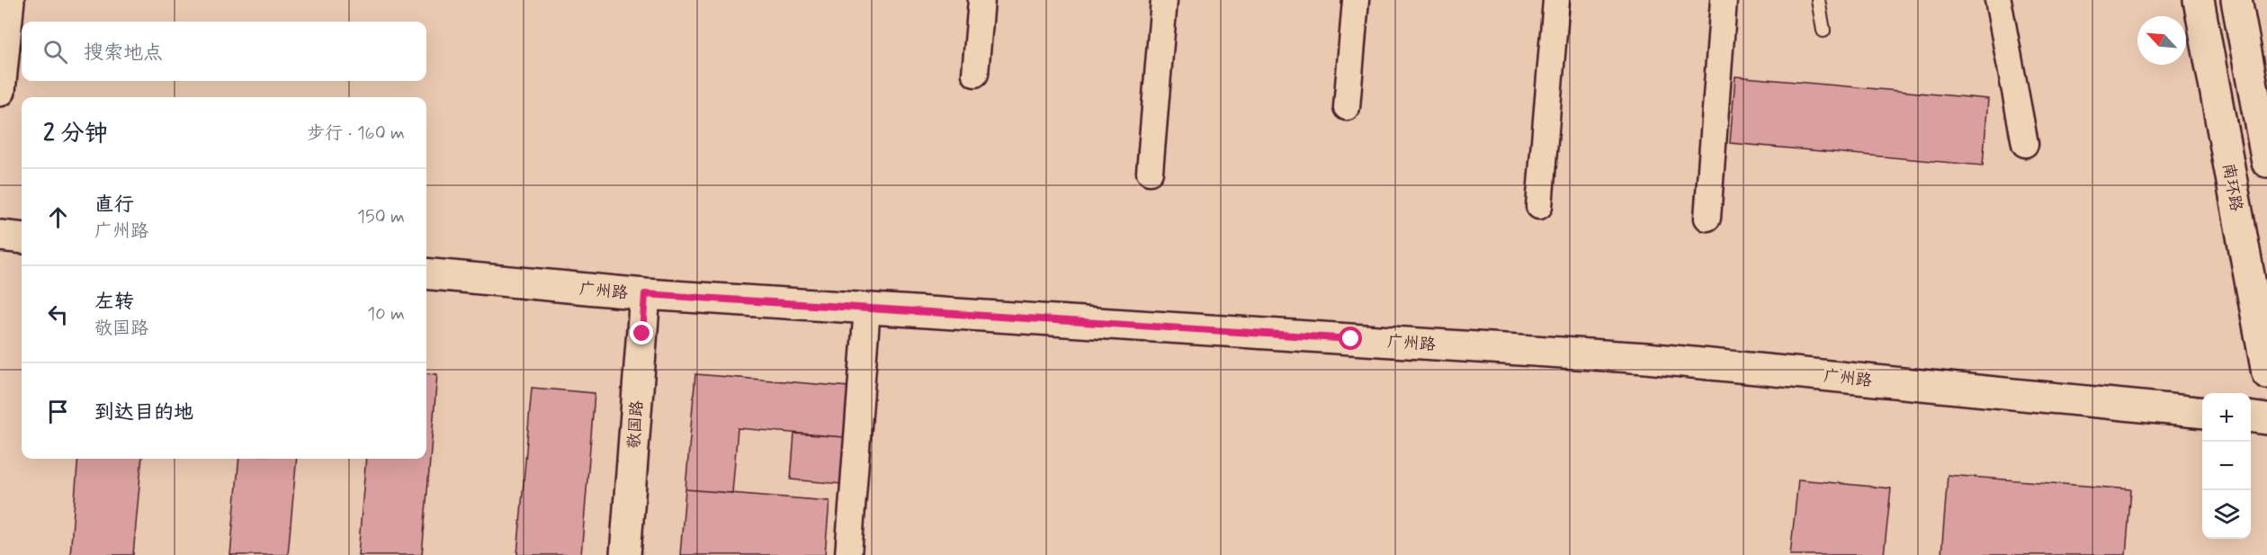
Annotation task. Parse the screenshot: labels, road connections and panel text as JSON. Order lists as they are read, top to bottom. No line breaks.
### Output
{"streets":{"street":["南环路","广州路","敬国路"]},"crossings":[["广州路","敬国路"]],"north":"top left","page":{"search":"搜索地点","heading":["2 分钟","步行 · 160 m"],"list":[["直行","广州路","150 m"],["左转","敬国路","10 m"],"到达目的地"],"map_buttons":["+","−"]}}
